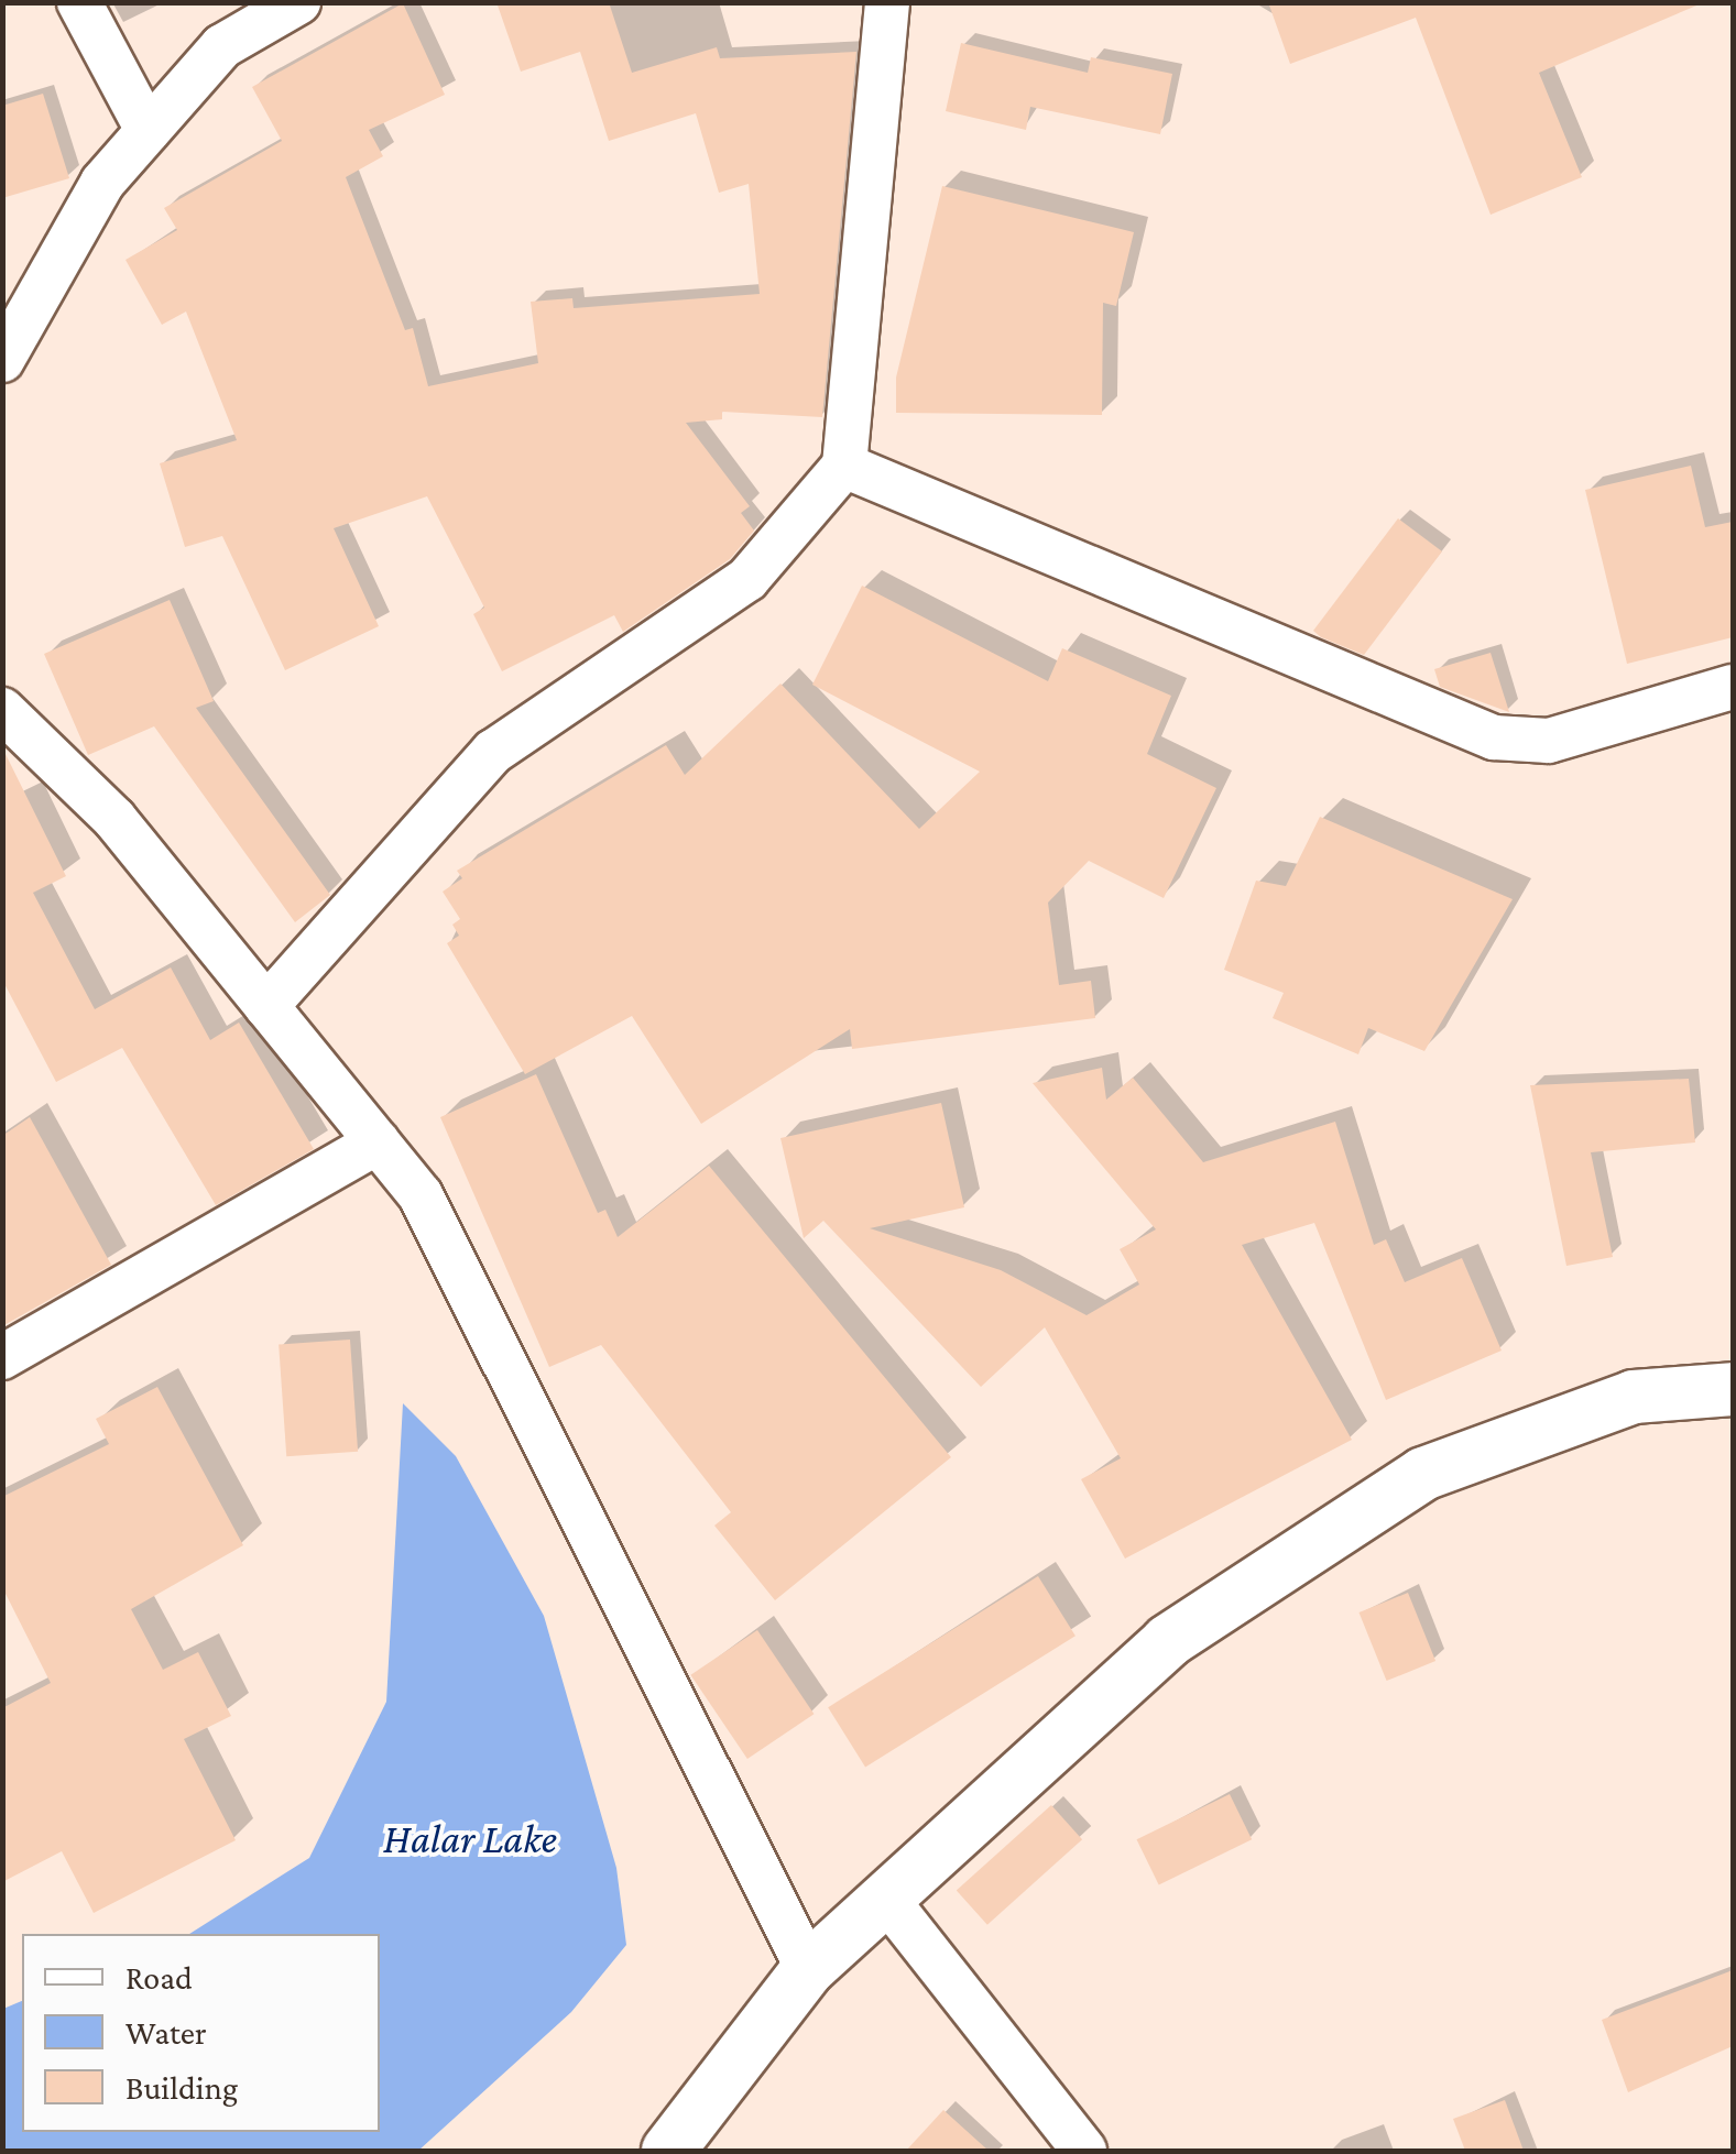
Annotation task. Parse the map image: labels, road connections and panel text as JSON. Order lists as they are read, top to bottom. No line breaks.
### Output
{"water":["Halar Lake"],"legend":["Road","Water","Building"]}
